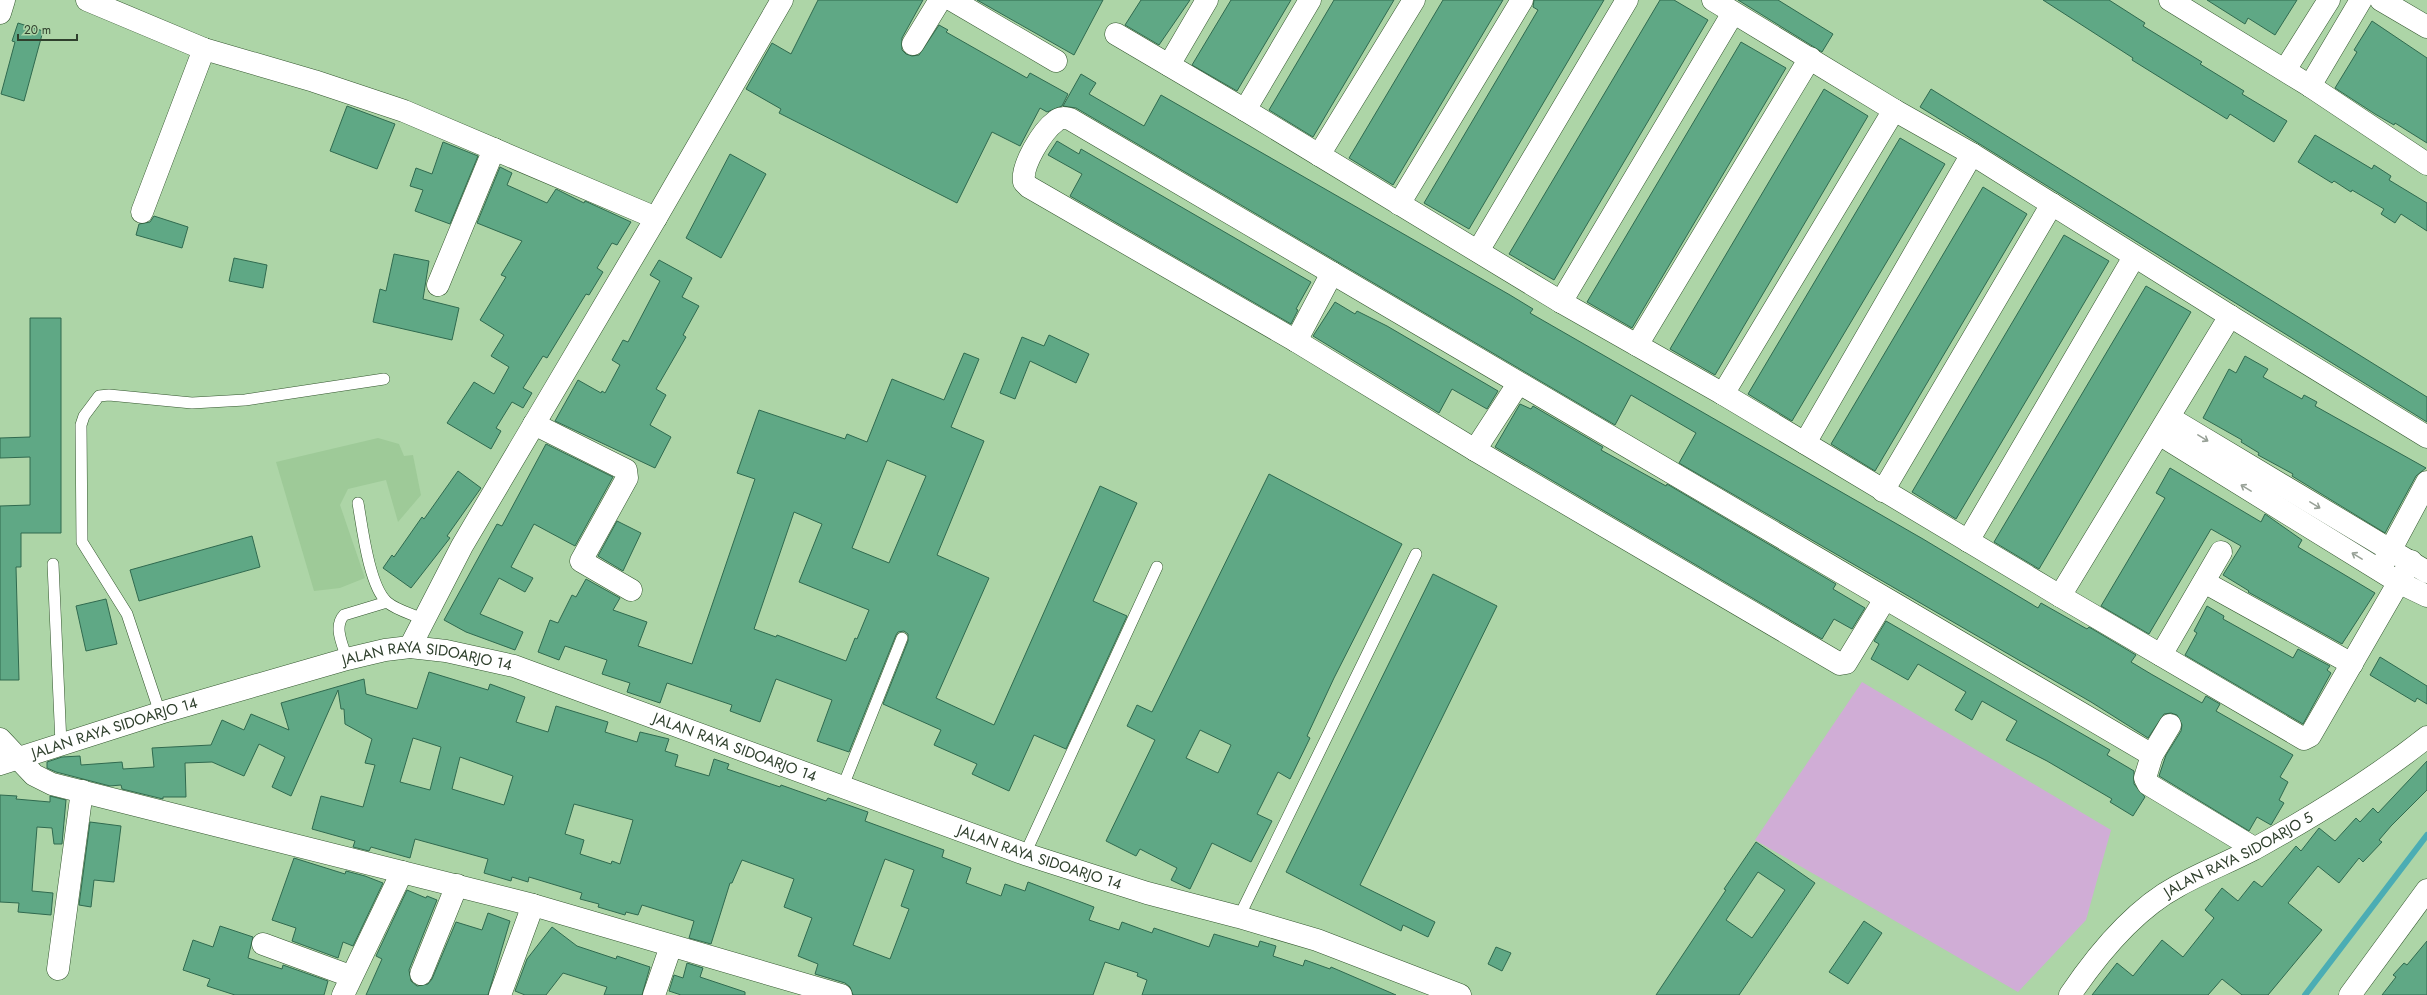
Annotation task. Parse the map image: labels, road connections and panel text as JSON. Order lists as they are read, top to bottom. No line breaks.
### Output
{"streets":{"street":["JALAN RAYA SIDOARJO 14","JALAN RAYA SIDOARJO 5"]},"scale_bar":"20 m"}
